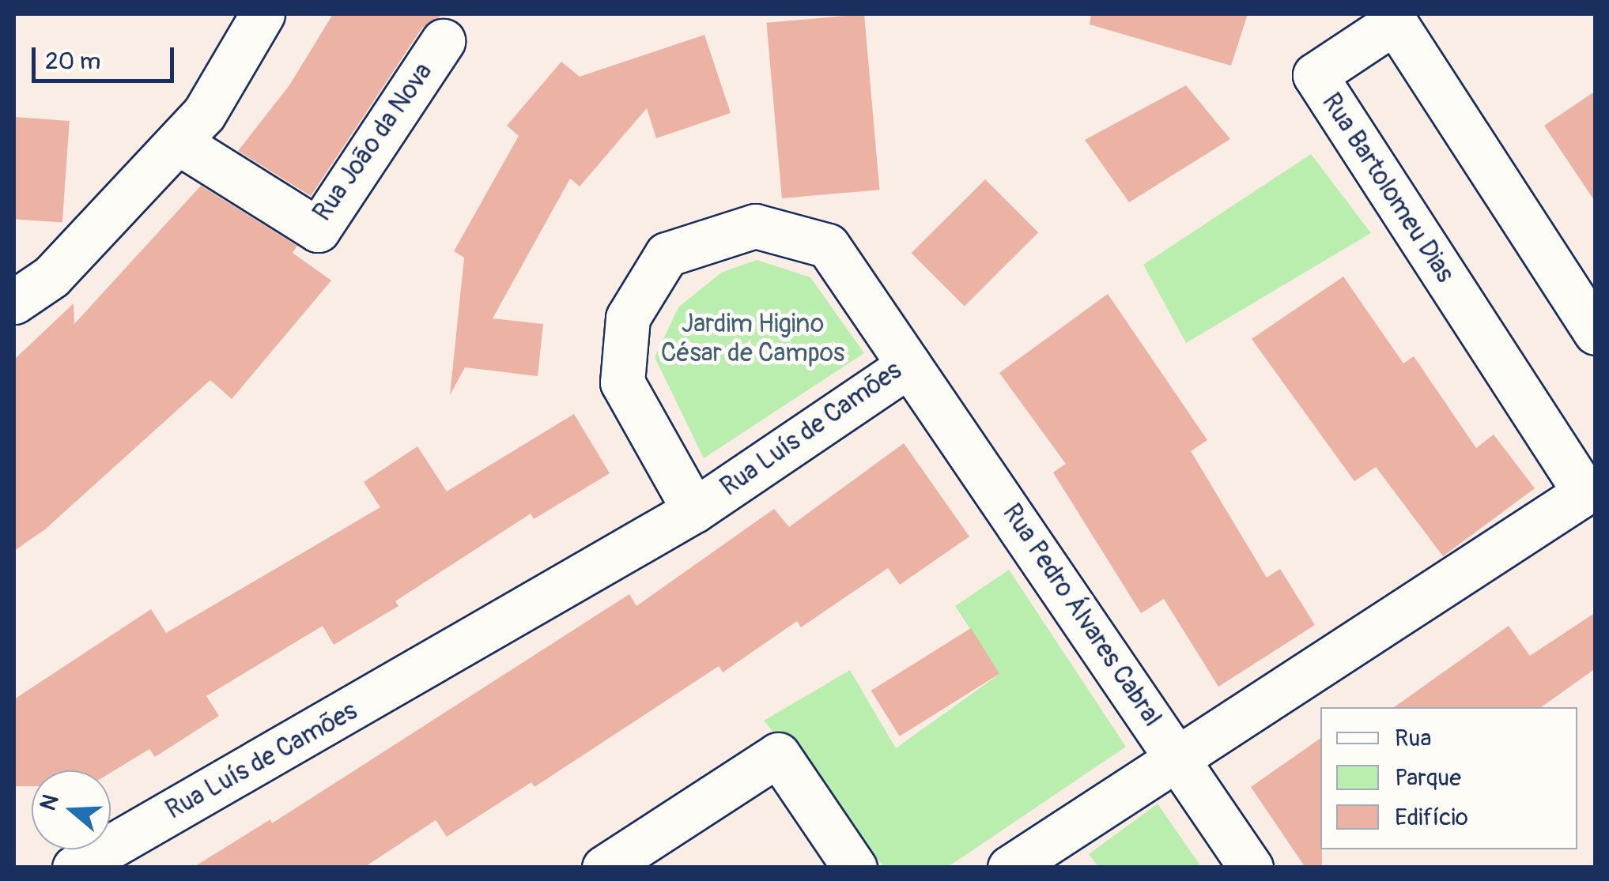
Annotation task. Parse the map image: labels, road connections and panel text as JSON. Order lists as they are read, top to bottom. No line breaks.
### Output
{"streets":{"street":["Rua João da Nova","Rua Bartolomeu Dias","Rua Luís de Camões","Rua Pedro Álvares Cabral"]},"crossings":[["Rua Bartolomeu Dias","Rua Pedro Álvares Cabral"],["Rua Luís de Camões","Rua Pedro Álvares Cabral"]],"parks":["Jardim Higino César de Campos"],"legend":["Rua","Parque","Edifício"],"scale_bar":"20 m","north":"left"}
